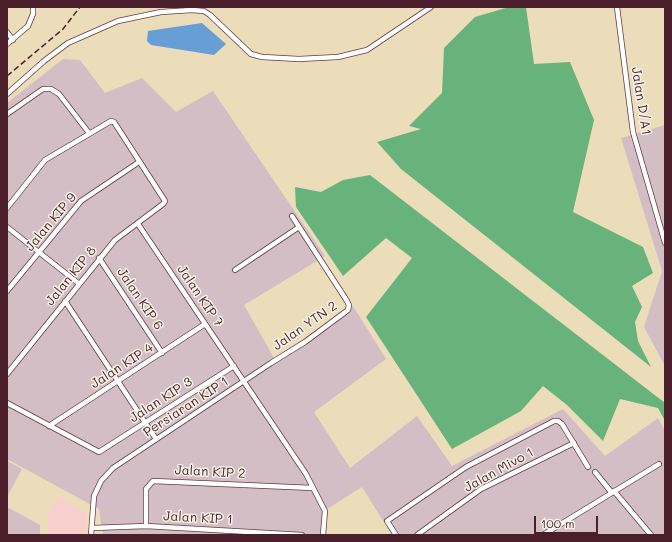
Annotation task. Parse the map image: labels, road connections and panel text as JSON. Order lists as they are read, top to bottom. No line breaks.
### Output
{"streets":{"street":["Jalan D/A1","Jalan KIP 9","Jalan KIP 8","Jalan KIP 7","Jalan KIP 6","Jalan YTN 2","Jalan KIP 4","Jalan KIP 3","Persiaran KIP 1","Jalan Mivo 1","Jalan KIP 2","Jalan KIP 1"]},"crossings":[["Jalan KIP 9","Jalan KIP 8"],["Jalan KIP 8","Jalan KIP 7"],["Jalan KIP 8","Jalan KIP 6"],["Jalan KIP 7","Jalan YTN 2"],["Jalan KIP 7","Jalan KIP 4"],["Jalan KIP 7","Jalan KIP 3"],["Jalan KIP 7","Persiaran KIP 1"],["Jalan KIP 6","Jalan KIP 4"],["Jalan YTN 2","Persiaran KIP 1"],["Jalan KIP 4","Jalan KIP 3"],["Persiaran KIP 1","Jalan KIP 2"],["Persiaran KIP 1","Jalan KIP 1"],["Jalan KIP 2","Jalan KIP 1"]],"scale_bar":"100 m"}
